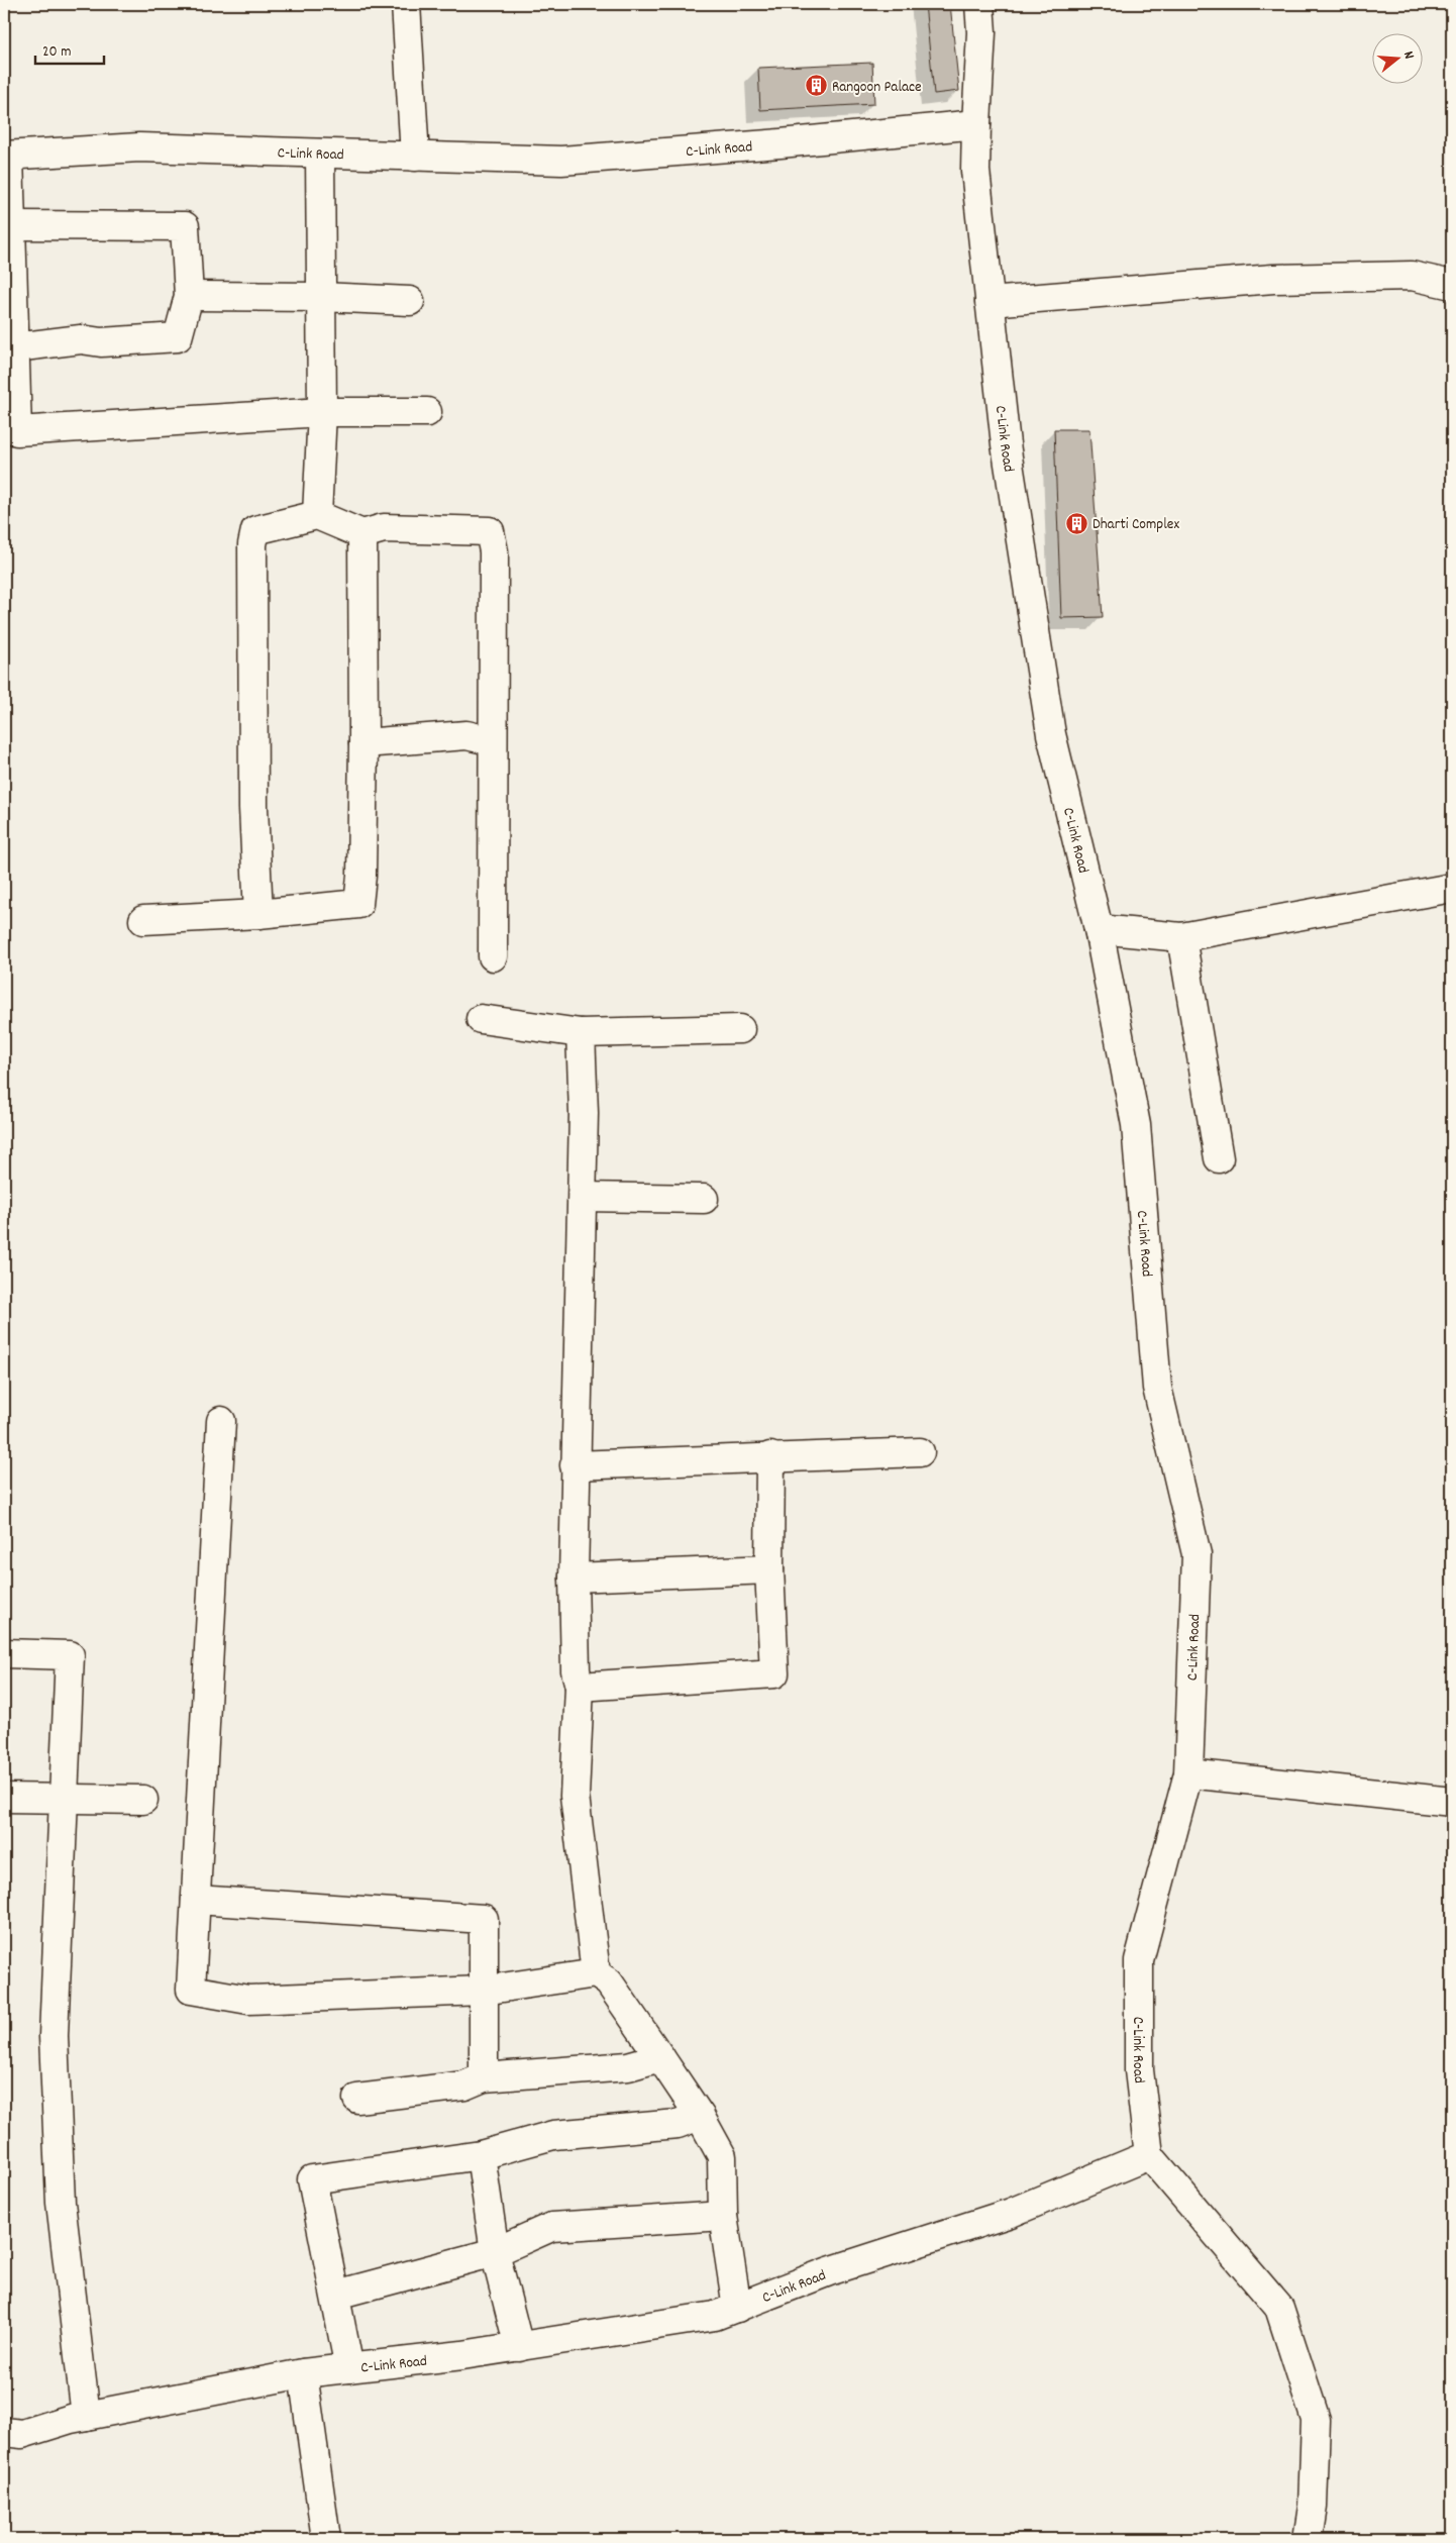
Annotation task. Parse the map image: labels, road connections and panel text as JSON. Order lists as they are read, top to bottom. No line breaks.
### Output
{"streets":{"street":["C-Link Road"]},"places":{"building":["Rangoon Palace","Dharti Complex"]},"scale_bar":"20 m","north":"right"}
